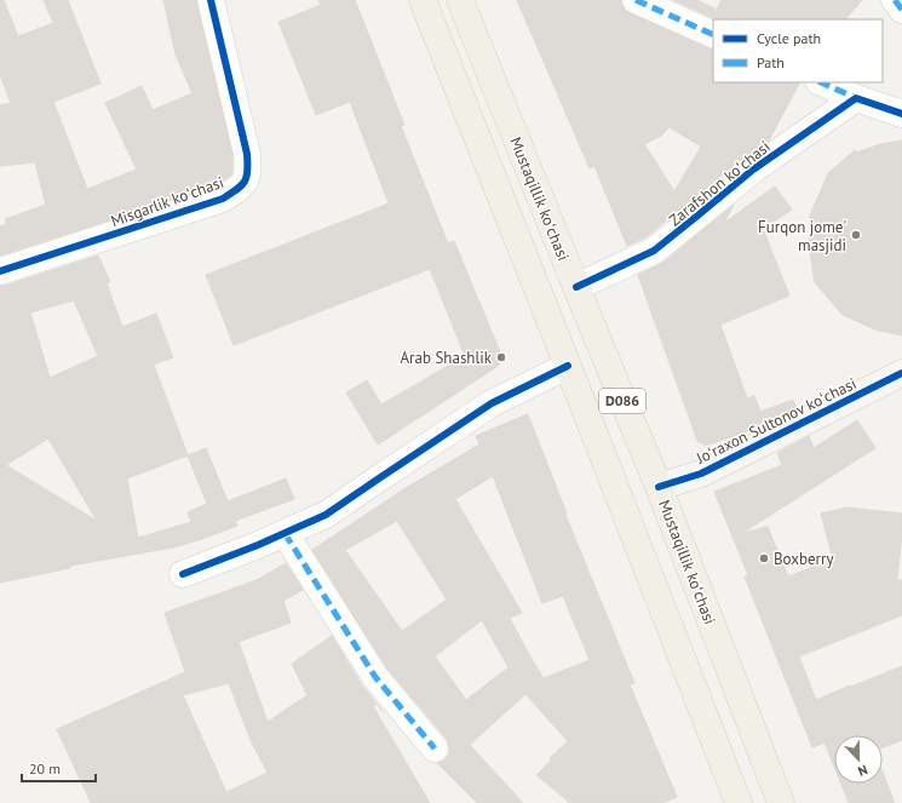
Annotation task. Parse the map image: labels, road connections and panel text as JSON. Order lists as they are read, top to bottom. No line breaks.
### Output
{"streets":{"main road":["Mustaqillik koʻchasi","D086"],"street":["Zarafshon koʻchasi","Misgarlik koʻchasi","Joʻraxon Sultonov koʻchasi"]},"crossings":[["Zarafshon koʻchasi","Mustaqillik koʻchasi"],["Mustaqillik koʻchasi","Joʻraxon Sultonov koʻchasi"]],"places":["Furqon jome' masjidi","Arab Shashlik","Boxberry"],"legend":["Cycle path","Path"],"scale_bar":"20 m","north":"bottom"}
